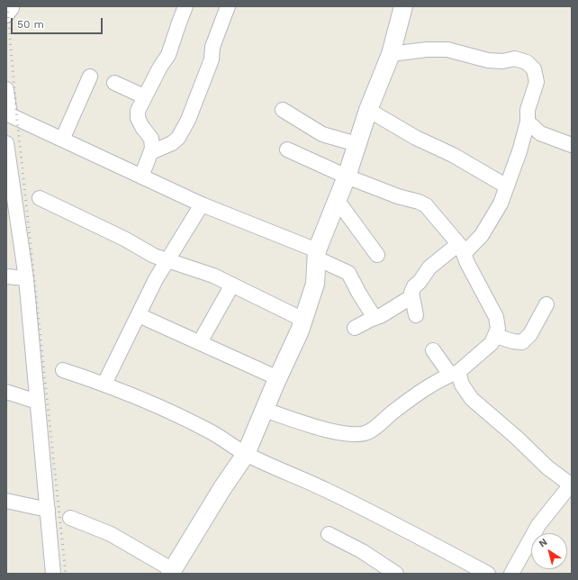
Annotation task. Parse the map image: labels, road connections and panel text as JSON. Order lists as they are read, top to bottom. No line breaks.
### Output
{"scale_bar":"50 m","north":"top left"}
